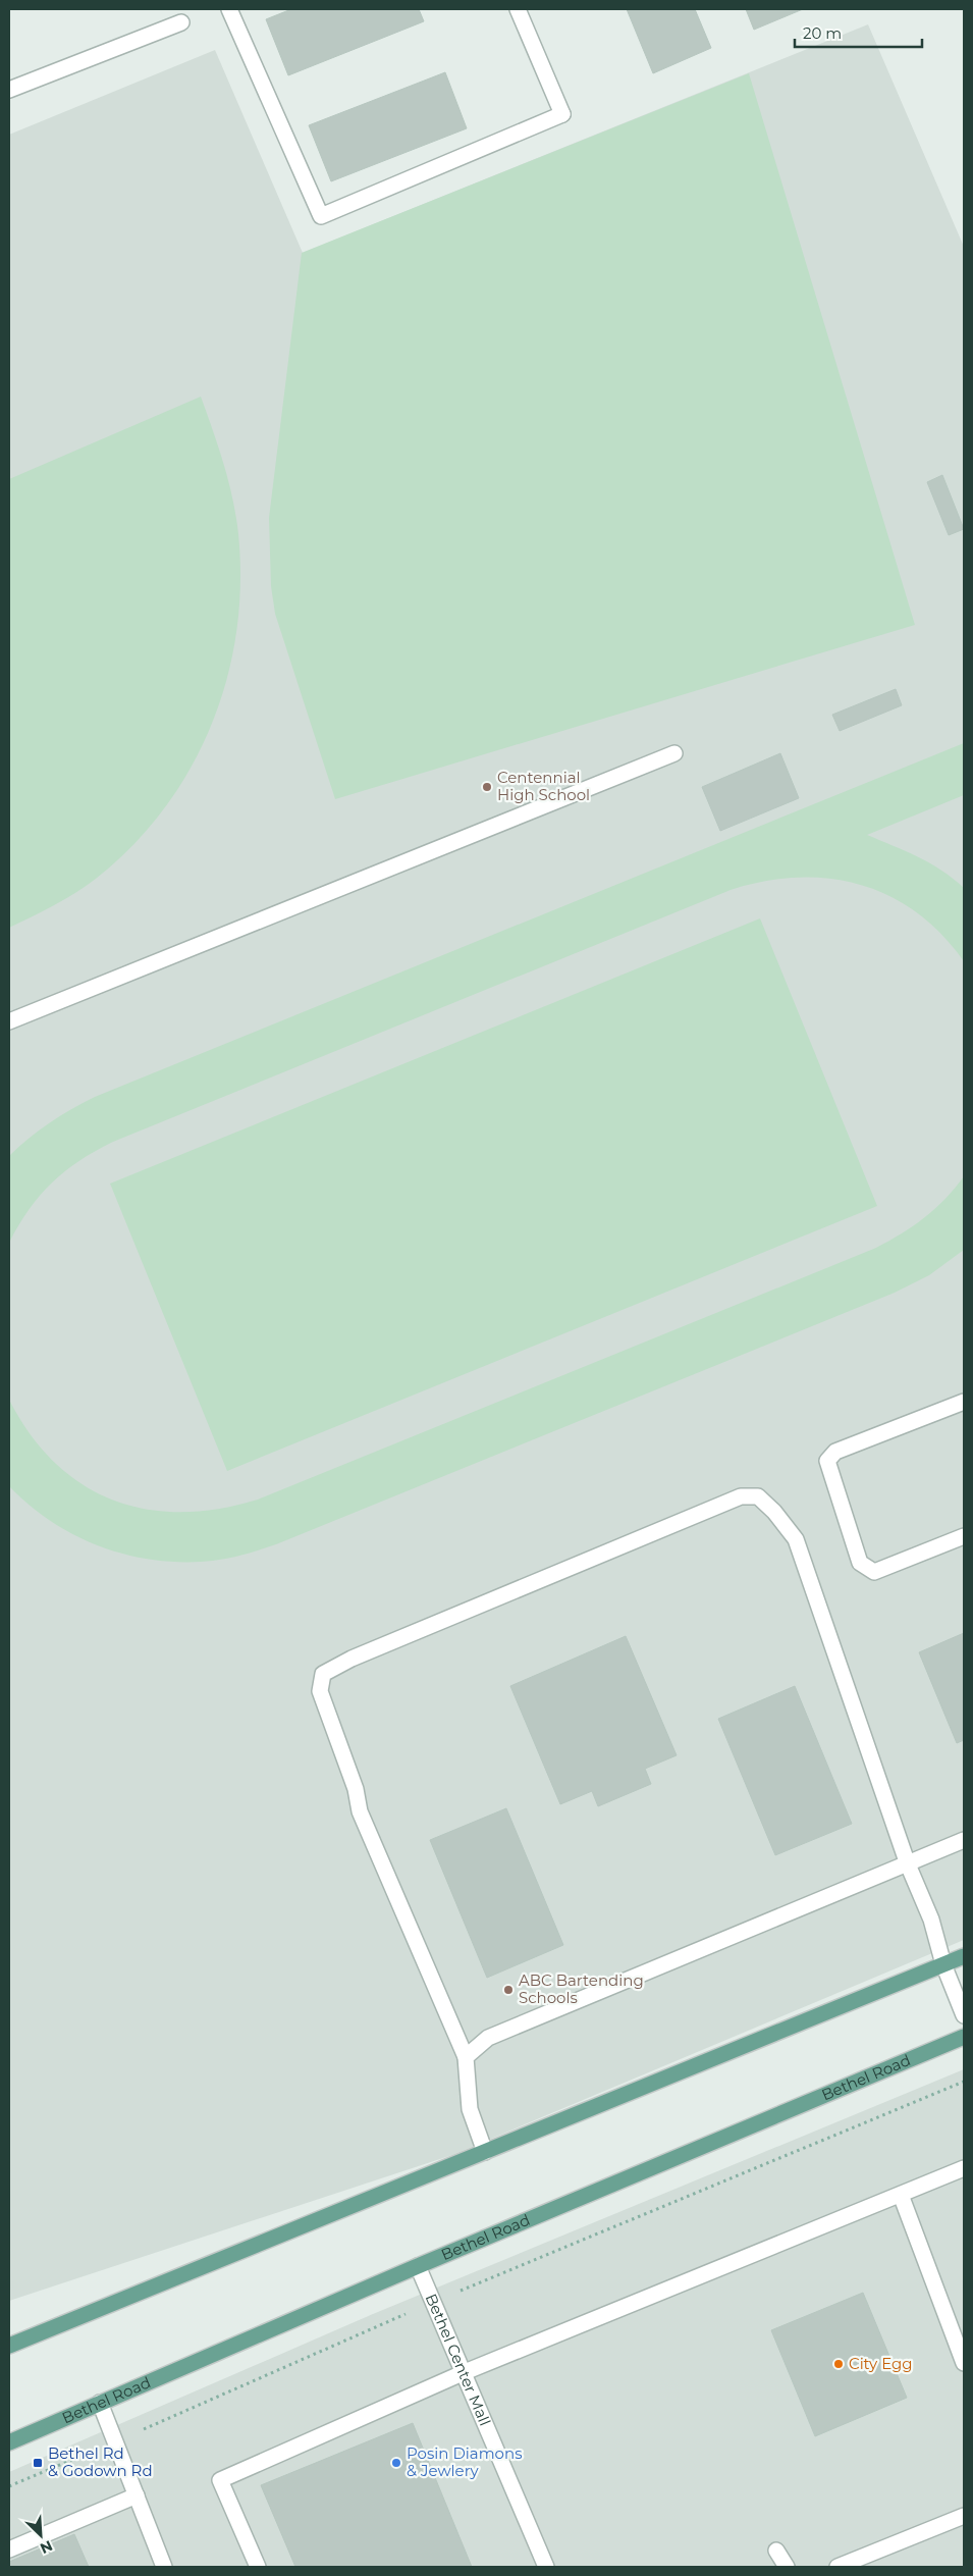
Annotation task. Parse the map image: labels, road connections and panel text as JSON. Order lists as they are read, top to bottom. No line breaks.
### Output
{"streets":{"main road":["Bethel Road"],"street":["Bethel Center Mall"]},"crossings":[["Bethel Road","Bethel Center Mall"]],"places":{"other":["Centennial High School","ABC Bartending Schools","City Egg","Posin Diamons & Jewlery"],"transit":["Bethel Rd & Godown Rd"]},"scale_bar":"20 m","north":"bottom right"}
